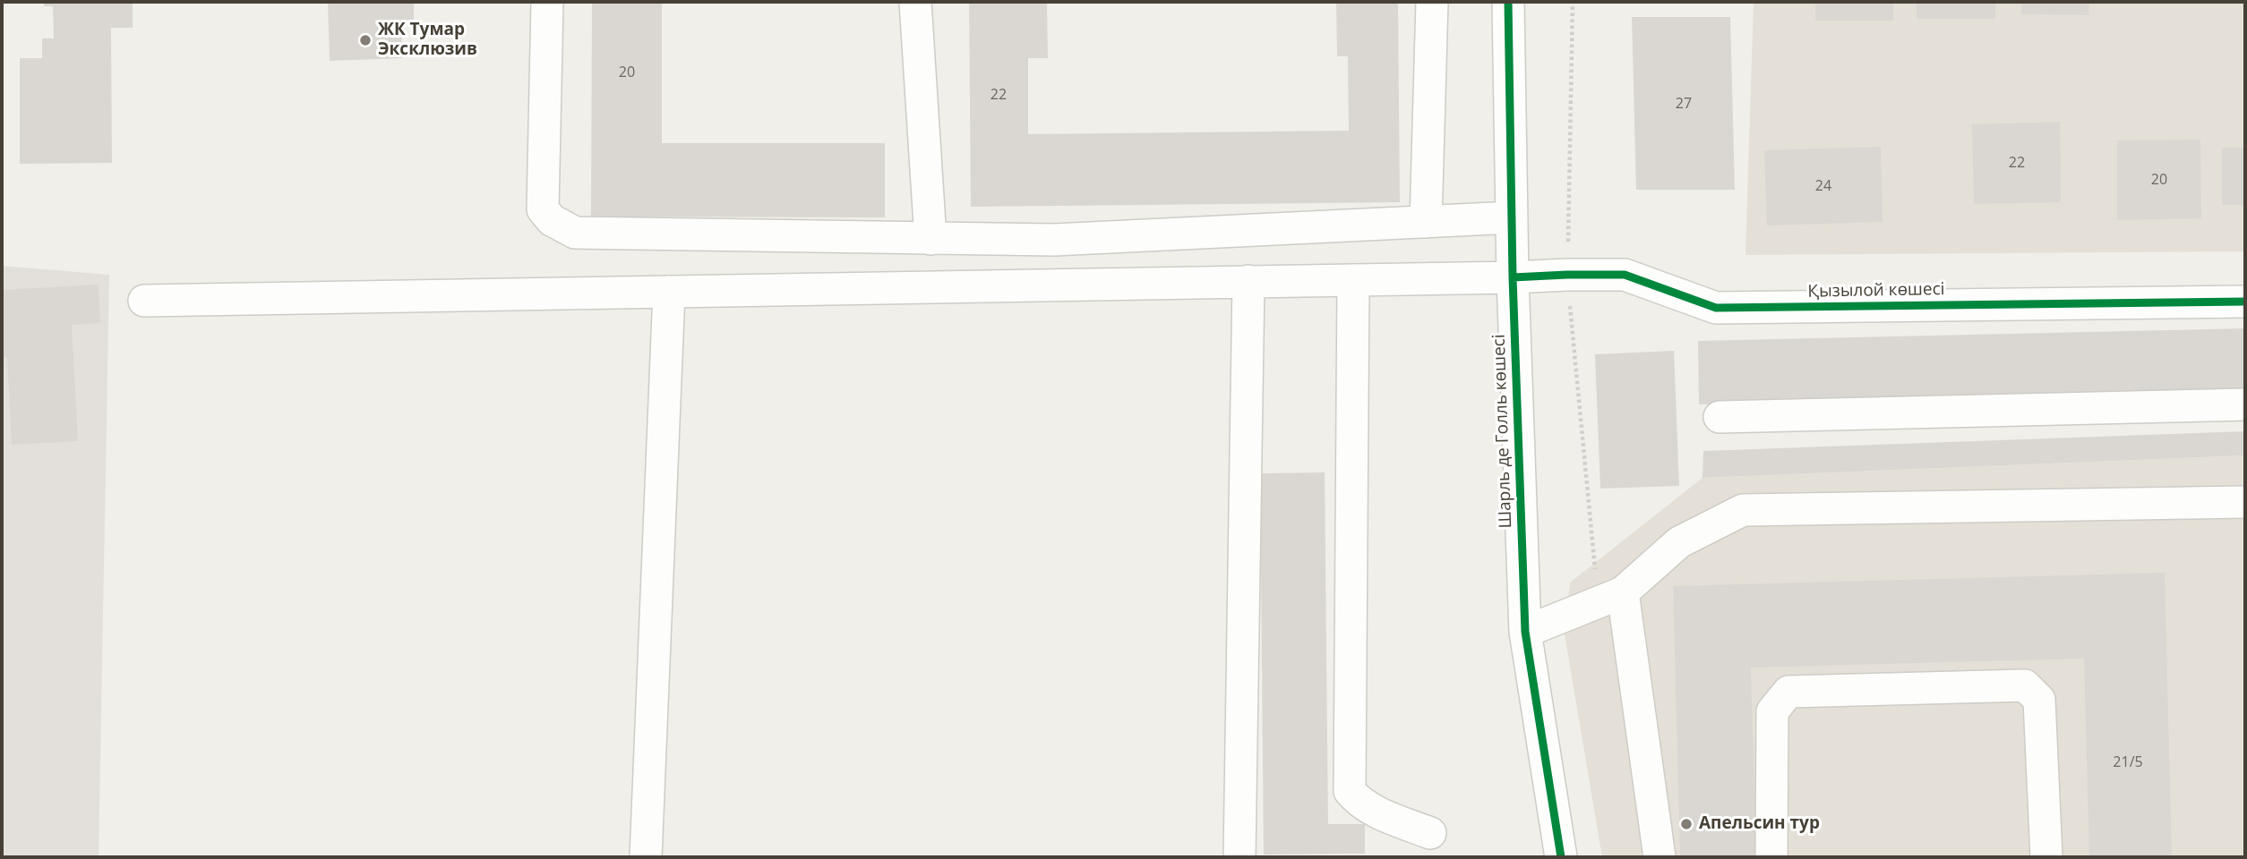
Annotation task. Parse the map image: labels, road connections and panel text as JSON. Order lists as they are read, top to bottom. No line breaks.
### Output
{"streets":{"street":["Қызылой көшесі","Шарль де Голль көшесі"]},"crossings":[["Қызылой көшесі","Шарль де Голль көшесі"]],"places":["ЖК Тумар Эксклюзив","Апельсин тур"],"house_numbers":["20","22","27","22","20","24","21/5"]}
